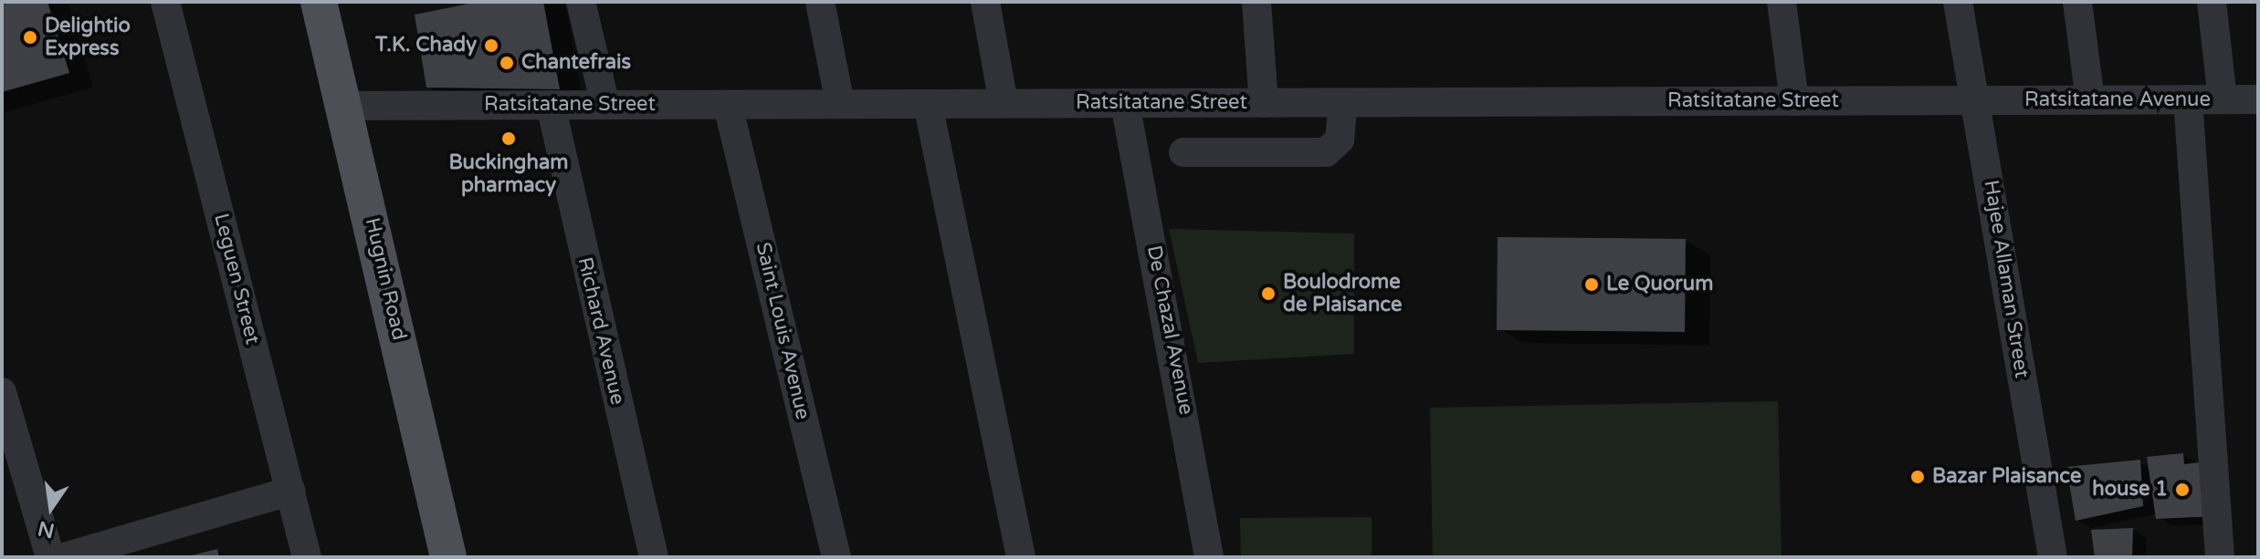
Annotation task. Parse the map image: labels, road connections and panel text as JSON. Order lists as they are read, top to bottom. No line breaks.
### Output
{"streets":{"main road":["Hugnin Road"],"street":["Ratsitatane Avenue","Ratsitatane Street","Leguen Street","Hajee Allaman Street","De Chazal Avenue","Richard Avenue","Saint Louis Avenue"]},"crossings":[["Ratsitatane Avenue","Ratsitatane Street"],["Ratsitatane Avenue","Hajee Allaman Street"],["Ratsitatane Street","Hugnin Road"],["Ratsitatane Street","Hajee Allaman Street"],["Ratsitatane Street","De Chazal Avenue"],["Ratsitatane Street","Richard Avenue"],["Ratsitatane Street","Saint Louis Avenue"]],"places":["Delightio Express","T.K. Chady","Chantefrais","Buckingham pharmacy","Le Quorum","Boulodrome de Plaisance","Bazar Plaisance","house 1"],"north":"bottom"}
